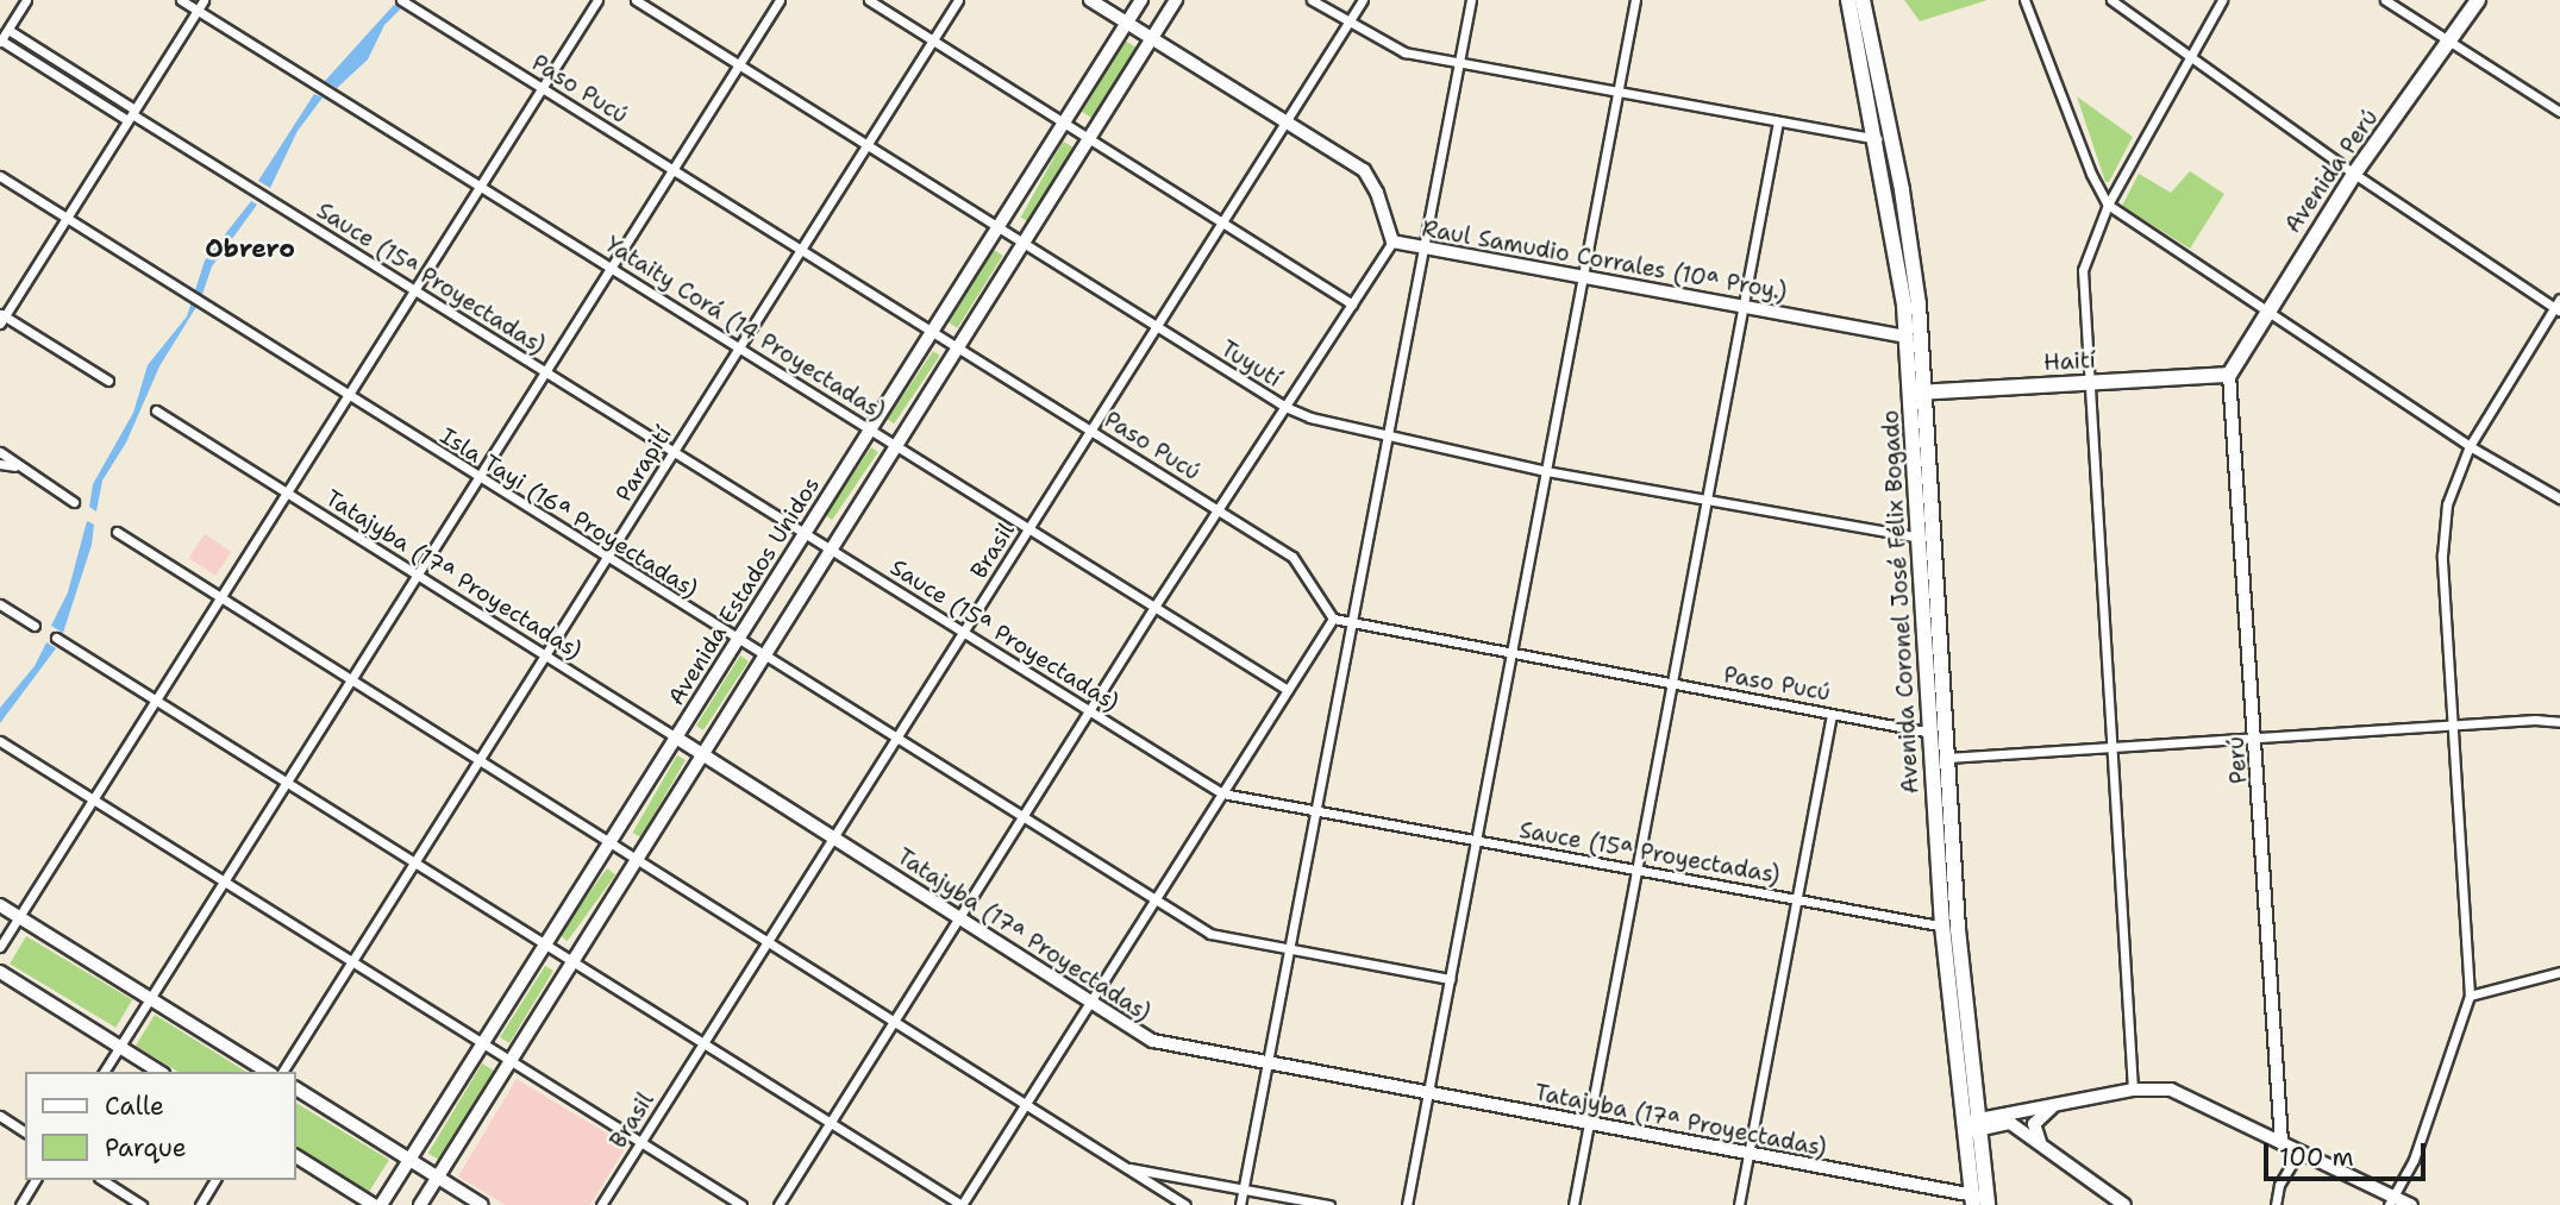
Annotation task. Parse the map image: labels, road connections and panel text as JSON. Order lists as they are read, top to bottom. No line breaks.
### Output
{"streets":{"main road":["Avenida Perú","Haití","Avenida Estados Unidos","Avenida Coronel José Félix Bogado"],"street":["Paso Pucú","Raul Samudio Corrales (10ª Proy.)","Sauce (15ª Proyectadas)","Yataity Corá (14 Proyectadas)","Tuyutí","Parapití","Isla Tayi (16ª Proyectadas)","Brasil","Tatajyba (17ª Proyectadas)","Perú"]},"crossings":[["Paso Pucú","Parapití"],["Paso Pucú","Brasil"],["Paso Pucú","Avenida Estados Unidos"],["Paso Pucú","Avenida Coronel José Félix Bogado"],["Avenida Perú","Haití"],["Avenida Perú","Perú"],["Raul Samudio Corrales (10ª Proy.)","Brasil"],["Raul Samudio Corrales (10ª Proy.)","Avenida Estados Unidos"],["Raul Samudio Corrales (10ª Proy.)","Avenida Coronel José Félix Bogado"],["Sauce (15ª Proyectadas)","Parapití"],["Sauce (15ª Proyectadas)","Brasil"],["Sauce (15ª Proyectadas)","Avenida Estados Unidos"],["Sauce (15ª Proyectadas)","Avenida Coronel José Félix Bogado"],["Yataity Corá (14 Proyectadas)","Parapití"],["Yataity Corá (14 Proyectadas)","Brasil"],["Yataity Corá (14 Proyectadas)","Avenida Estados Unidos"],["Haití","Avenida Coronel José Félix Bogado"],["Haití","Perú"],["Tuyutí","Parapití"],["Tuyutí","Brasil"],["Tuyutí","Avenida Estados Unidos"],["Tuyutí","Avenida Coronel José Félix Bogado"],["Parapití","Isla Tayi (16ª Proyectadas)"],["Parapití","Tatajyba (17ª Proyectadas)"],["Isla Tayi (16ª Proyectadas)","Brasil"],["Isla Tayi (16ª Proyectadas)","Avenida Estados Unidos"],["Brasil","Tatajyba (17ª Proyectadas)"],["Tatajyba (17ª Proyectadas)","Avenida Estados Unidos"],["Tatajyba (17ª Proyectadas)","Avenida Coronel José Félix Bogado"]],"districts":["Obrero"],"legend":["Calle","Parque"],"scale_bar":"100 m"}
